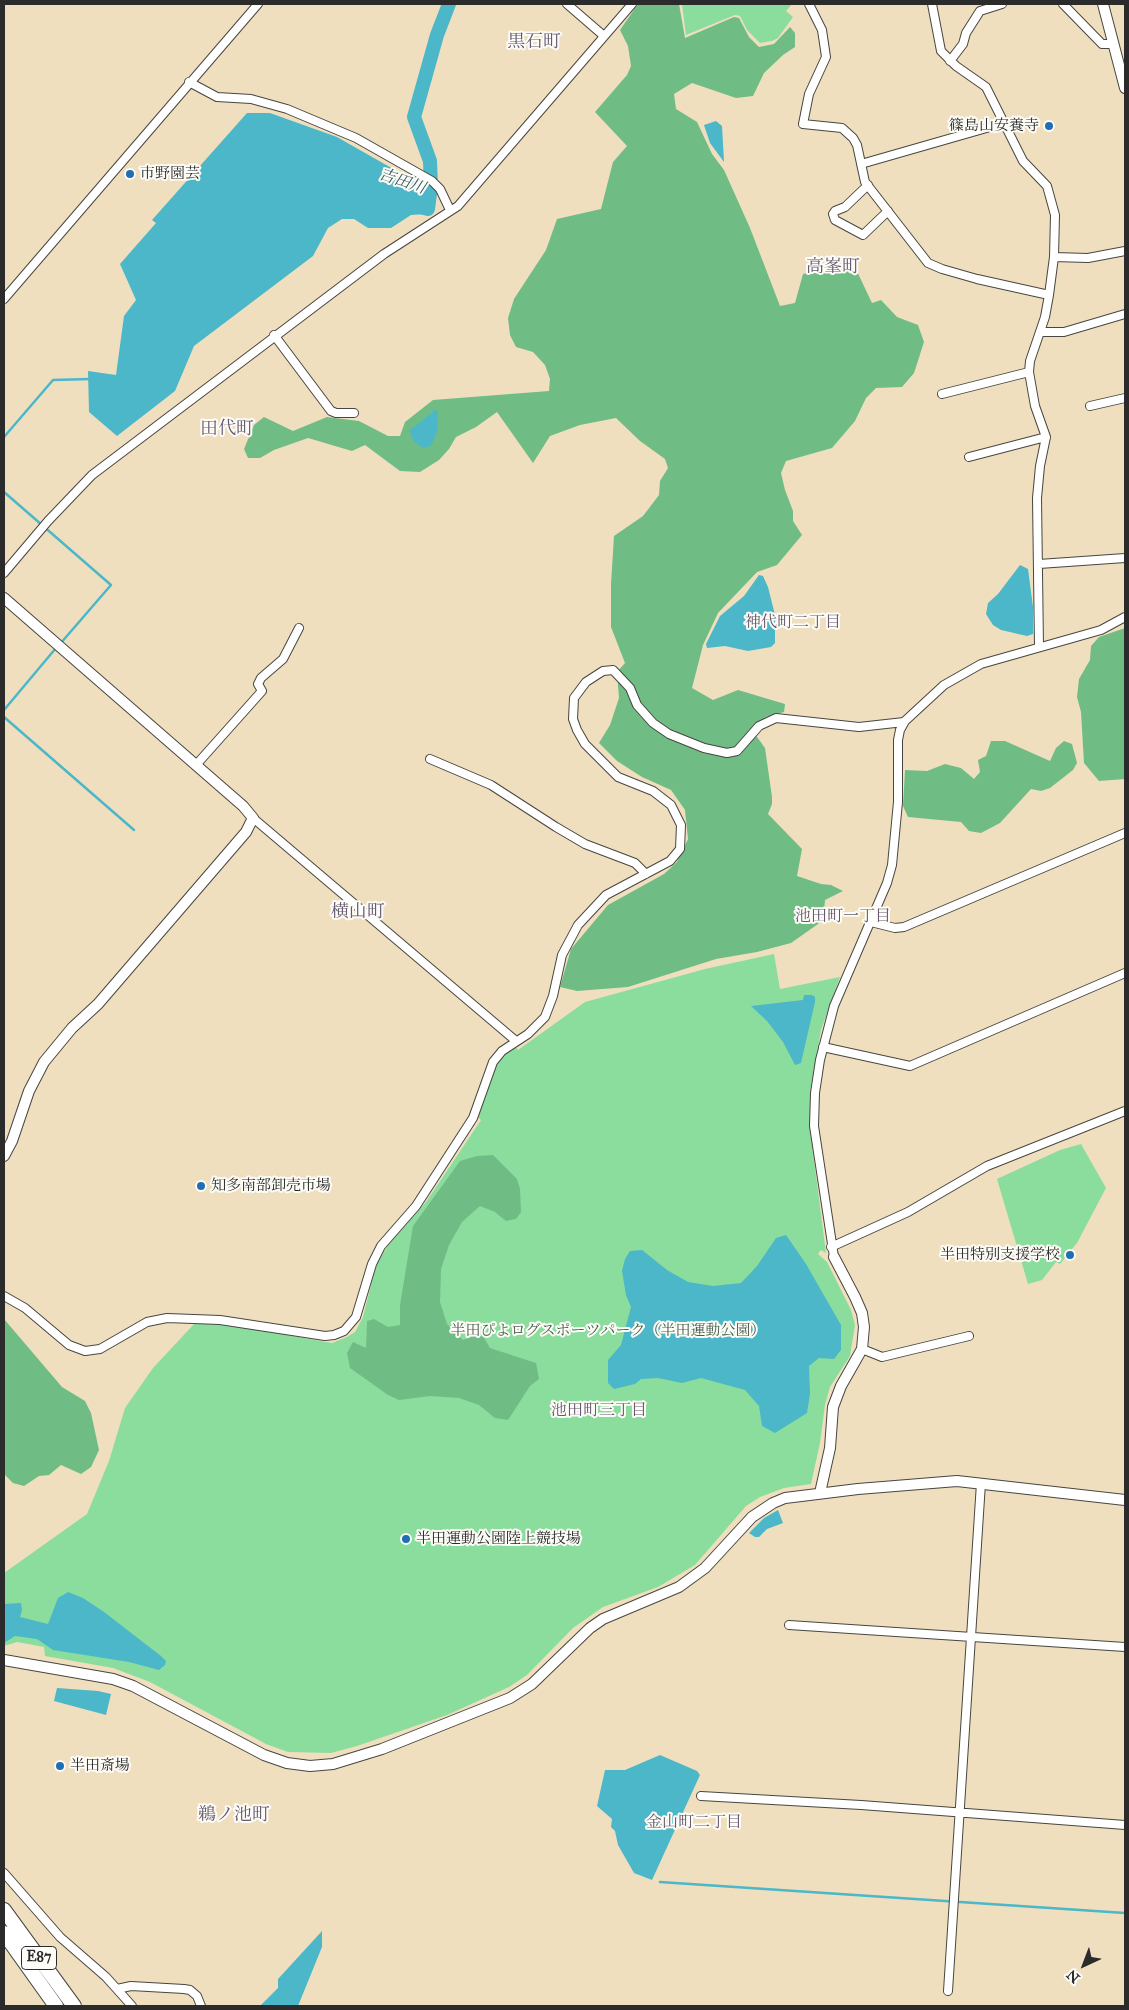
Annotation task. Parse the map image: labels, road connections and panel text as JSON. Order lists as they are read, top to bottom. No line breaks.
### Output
{"streets":{"highway":["E87"]},"districts":["黒石町","高峯町","田代町","神代町二丁目","横山町","池田町一丁目","池田町三丁目","鵜ノ池町","金山町二丁目"],"water":["吉田川"],"parks":["半田ぴよログスポーツパーク（半田運動公園）"],"places":["篠島山安養寺","市野園芸","知多南部卸売市場","半田特別支援学校","半田運動公園陸上競技場","半田斎場"],"north":"bottom left"}
